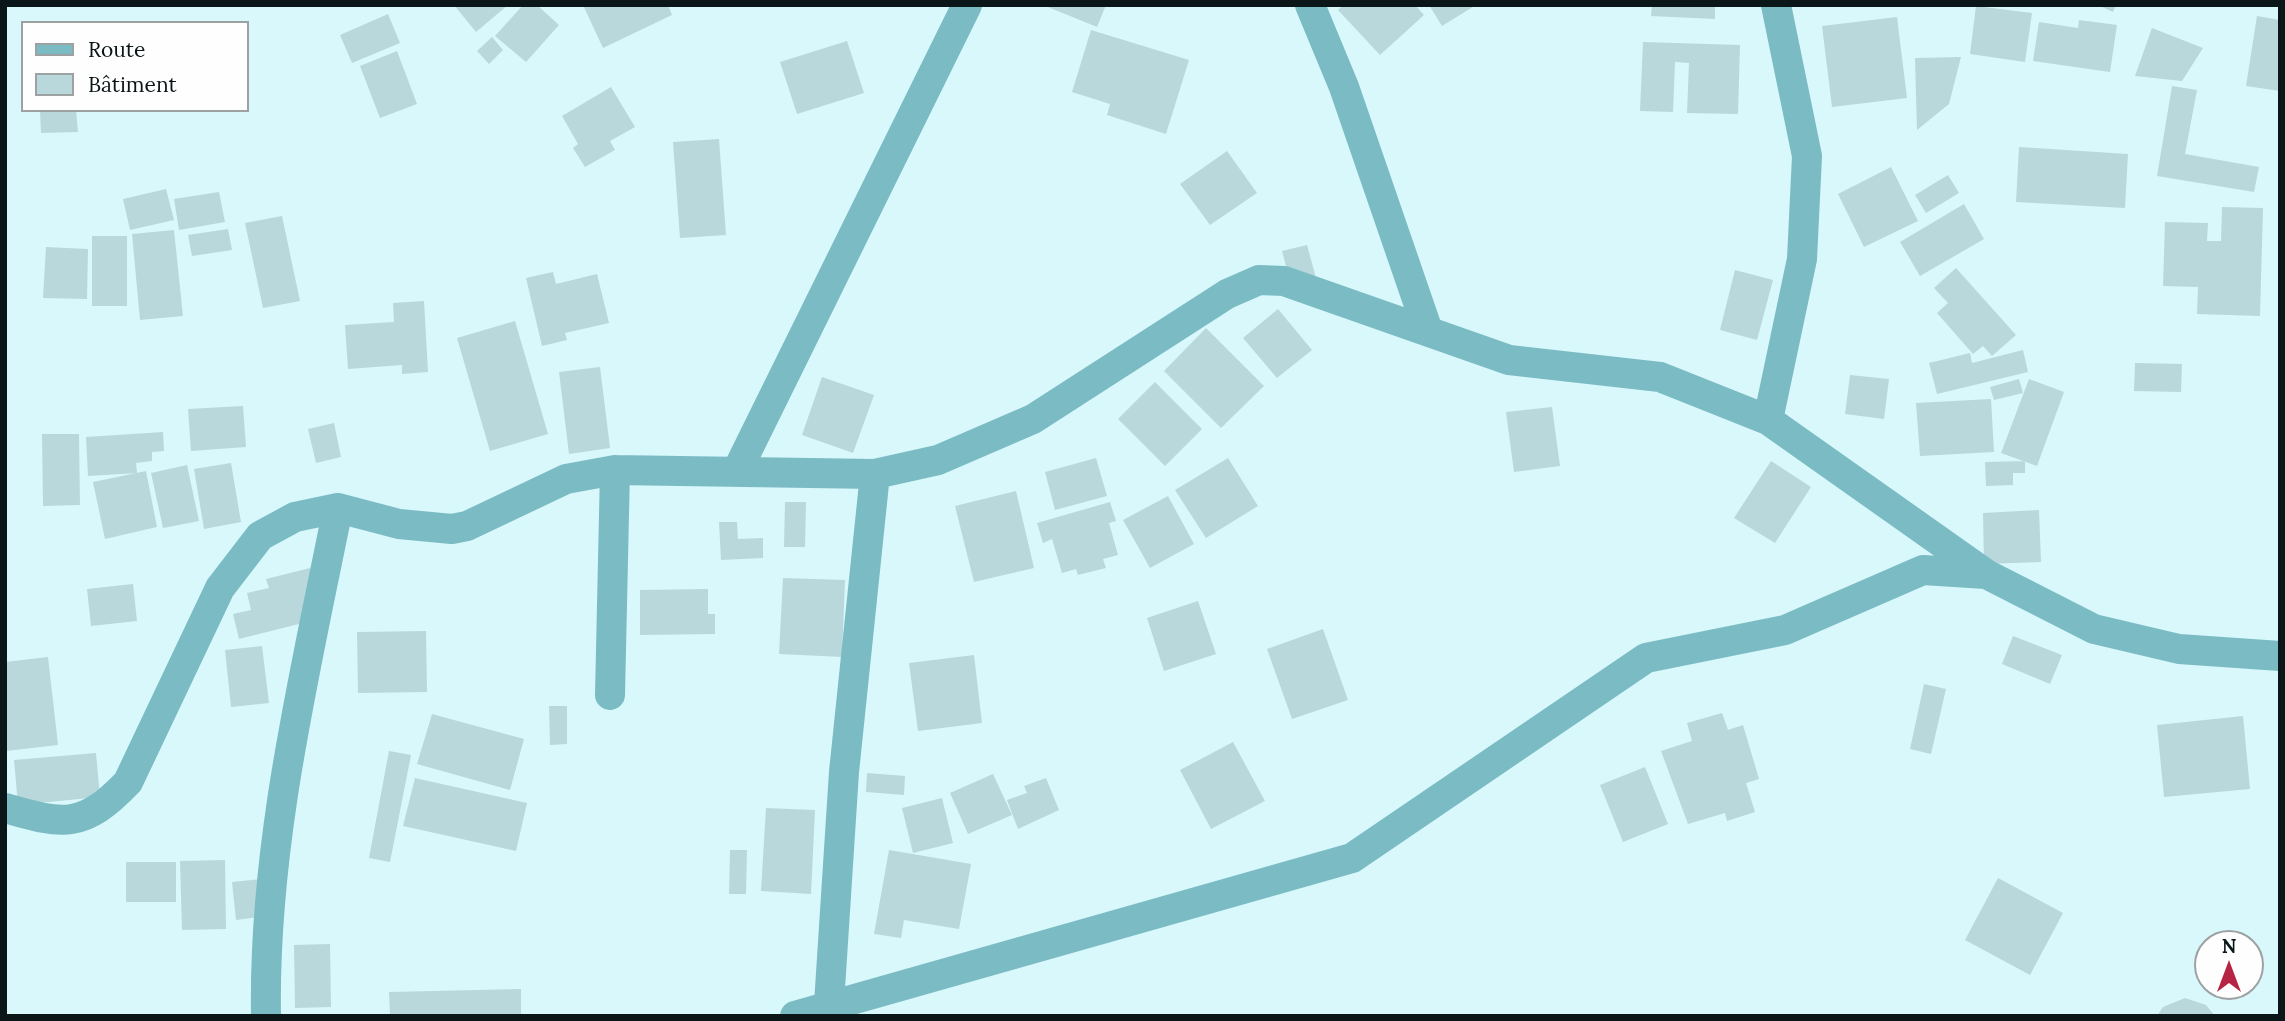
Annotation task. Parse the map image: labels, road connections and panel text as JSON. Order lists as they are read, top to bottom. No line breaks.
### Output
{"legend":["Route","Bâtiment"],"north":"top"}
